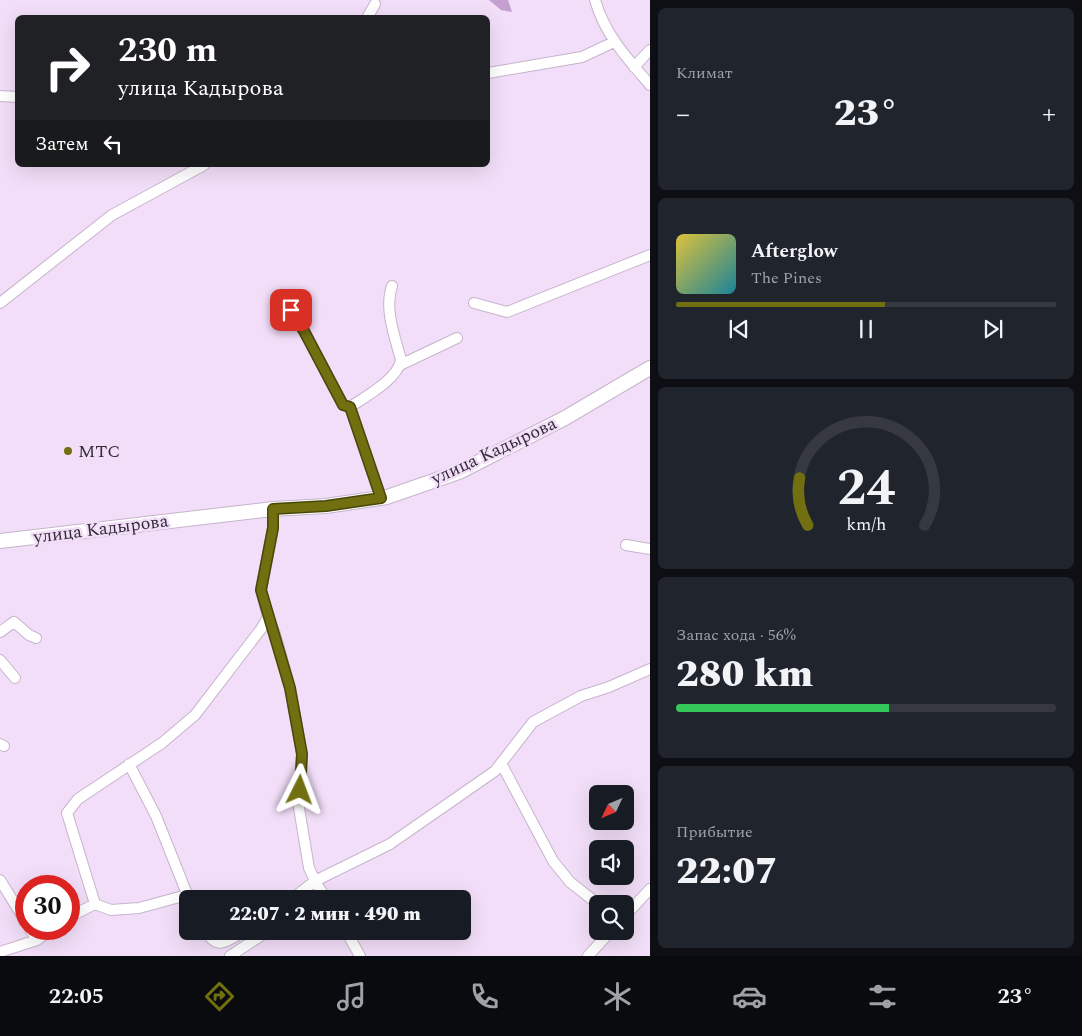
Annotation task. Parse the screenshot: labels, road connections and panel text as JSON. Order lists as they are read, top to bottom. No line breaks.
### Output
{"streets":{"street":["улица Кадырова"]},"places":["МТС"],"north":"bottom left","page":{"tile":["Климат",["Запас хода · 56%","280 km"],["Прибытие","22:07"]],"turn":["230 m","улица Кадырова"],"heat":["−","23°","+"],"then":"Затем","song":["Afterglow","The Pines"],"limit":"30","trip":"22:07 · 2 мин · 490 m","tabs":["22:05","23°"],"gauge":["24","km/h"]}}
